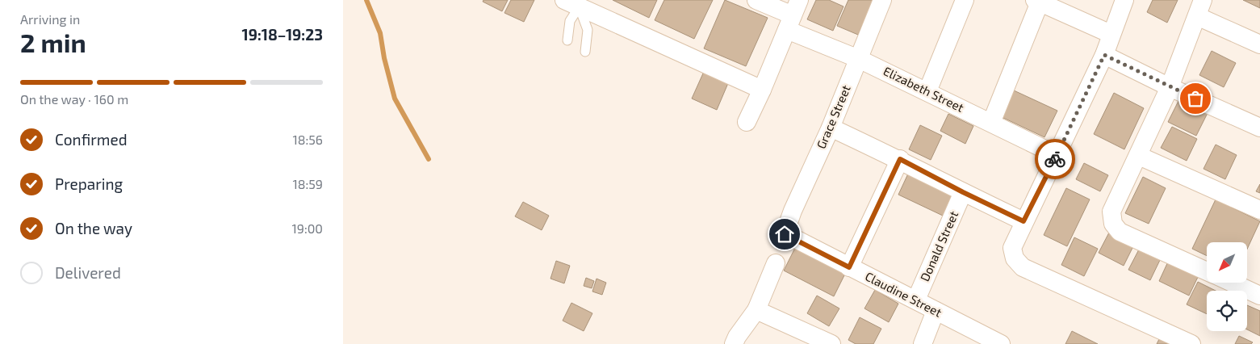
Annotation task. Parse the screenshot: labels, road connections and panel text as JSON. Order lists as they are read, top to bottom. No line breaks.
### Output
{"streets":{"street":["Elizabeth Street","Grace Street","Donald Street","Claudine Street"]},"crossings":[["Elizabeth Street","Grace Street"],["Grace Street","Claudine Street"],["Donald Street","Claudine Street"]],"north":"bottom left","page":{"heading":["2 min","Arriving in","19:18–19:23"],"bar":"On the way · 160 m","list":[["Confirmed","18:56"],["Preparing","18:59"],["On the way","19:00"],"Delivered"]}}
